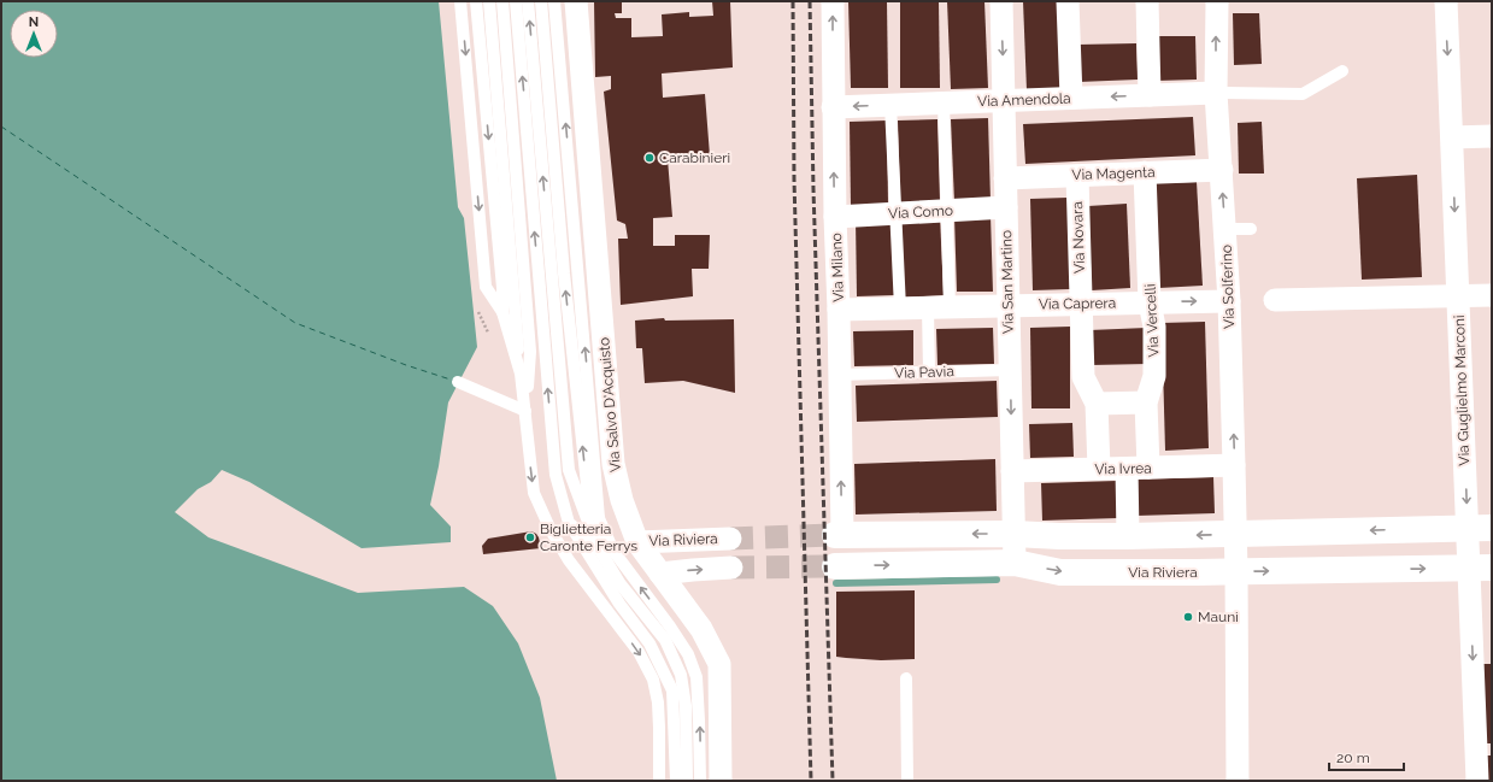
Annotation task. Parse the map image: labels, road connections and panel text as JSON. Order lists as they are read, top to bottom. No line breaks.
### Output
{"streets":{"street":["Via Amendola","Via Magenta","Via Como","Via Novara","Via Milano","Via San Martino","Via Solferino","Via Caprera","Via Vercelli","Via Guglielmo Marconi","Via Salvo D'Acquisto","Via Ivrea","Via Riviera"],"lane":["Via Pavia"]},"crossings":[["Via Amendola","Via Milano"],["Via Amendola","Via San Martino"],["Via Amendola","Via Solferino"],["Via Magenta","Via Novara"],["Via Magenta","Via San Martino"],["Via Magenta","Via Solferino"],["Via Magenta","Via Vercelli"],["Via Como","Via Milano"],["Via Como","Via San Martino"],["Via Novara","Via Caprera"],["Via Novara","Via Ivrea"],["Via Milano","Via Caprera"],["Via Milano","Via Pavia"],["Via San Martino","Via Caprera"],["Via San Martino","Via Pavia"],["Via San Martino","Via Ivrea"],["Via San Martino","Via Riviera"],["Via Solferino","Via Caprera"],["Via Solferino","Via Ivrea"],["Via Solferino","Via Riviera"],["Via Caprera","Via Vercelli"],["Via Vercelli","Via Ivrea"],["Via Guglielmo Marconi","Via Riviera"],["Via Salvo D'Acquisto","Via Riviera"]],"one_way":["Via Amendola","Via Milano","Via Guglielmo Marconi"],"places":["Carabinieri","Biglietteria Caronte Ferrys","Maunì"],"scale_bar":"20 m","north":"top"}
